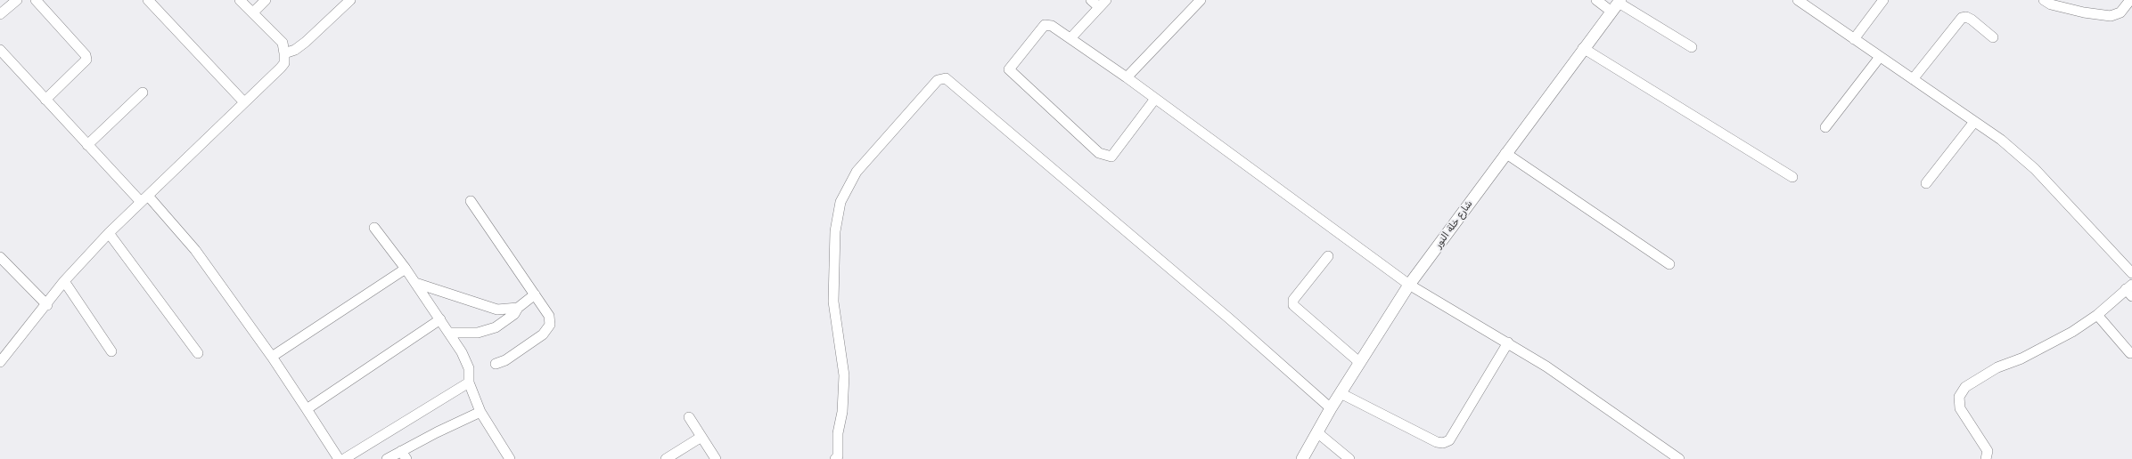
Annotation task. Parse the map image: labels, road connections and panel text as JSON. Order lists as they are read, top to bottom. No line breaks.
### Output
{"streets":{"street":["شارع خلة النور"]}}
